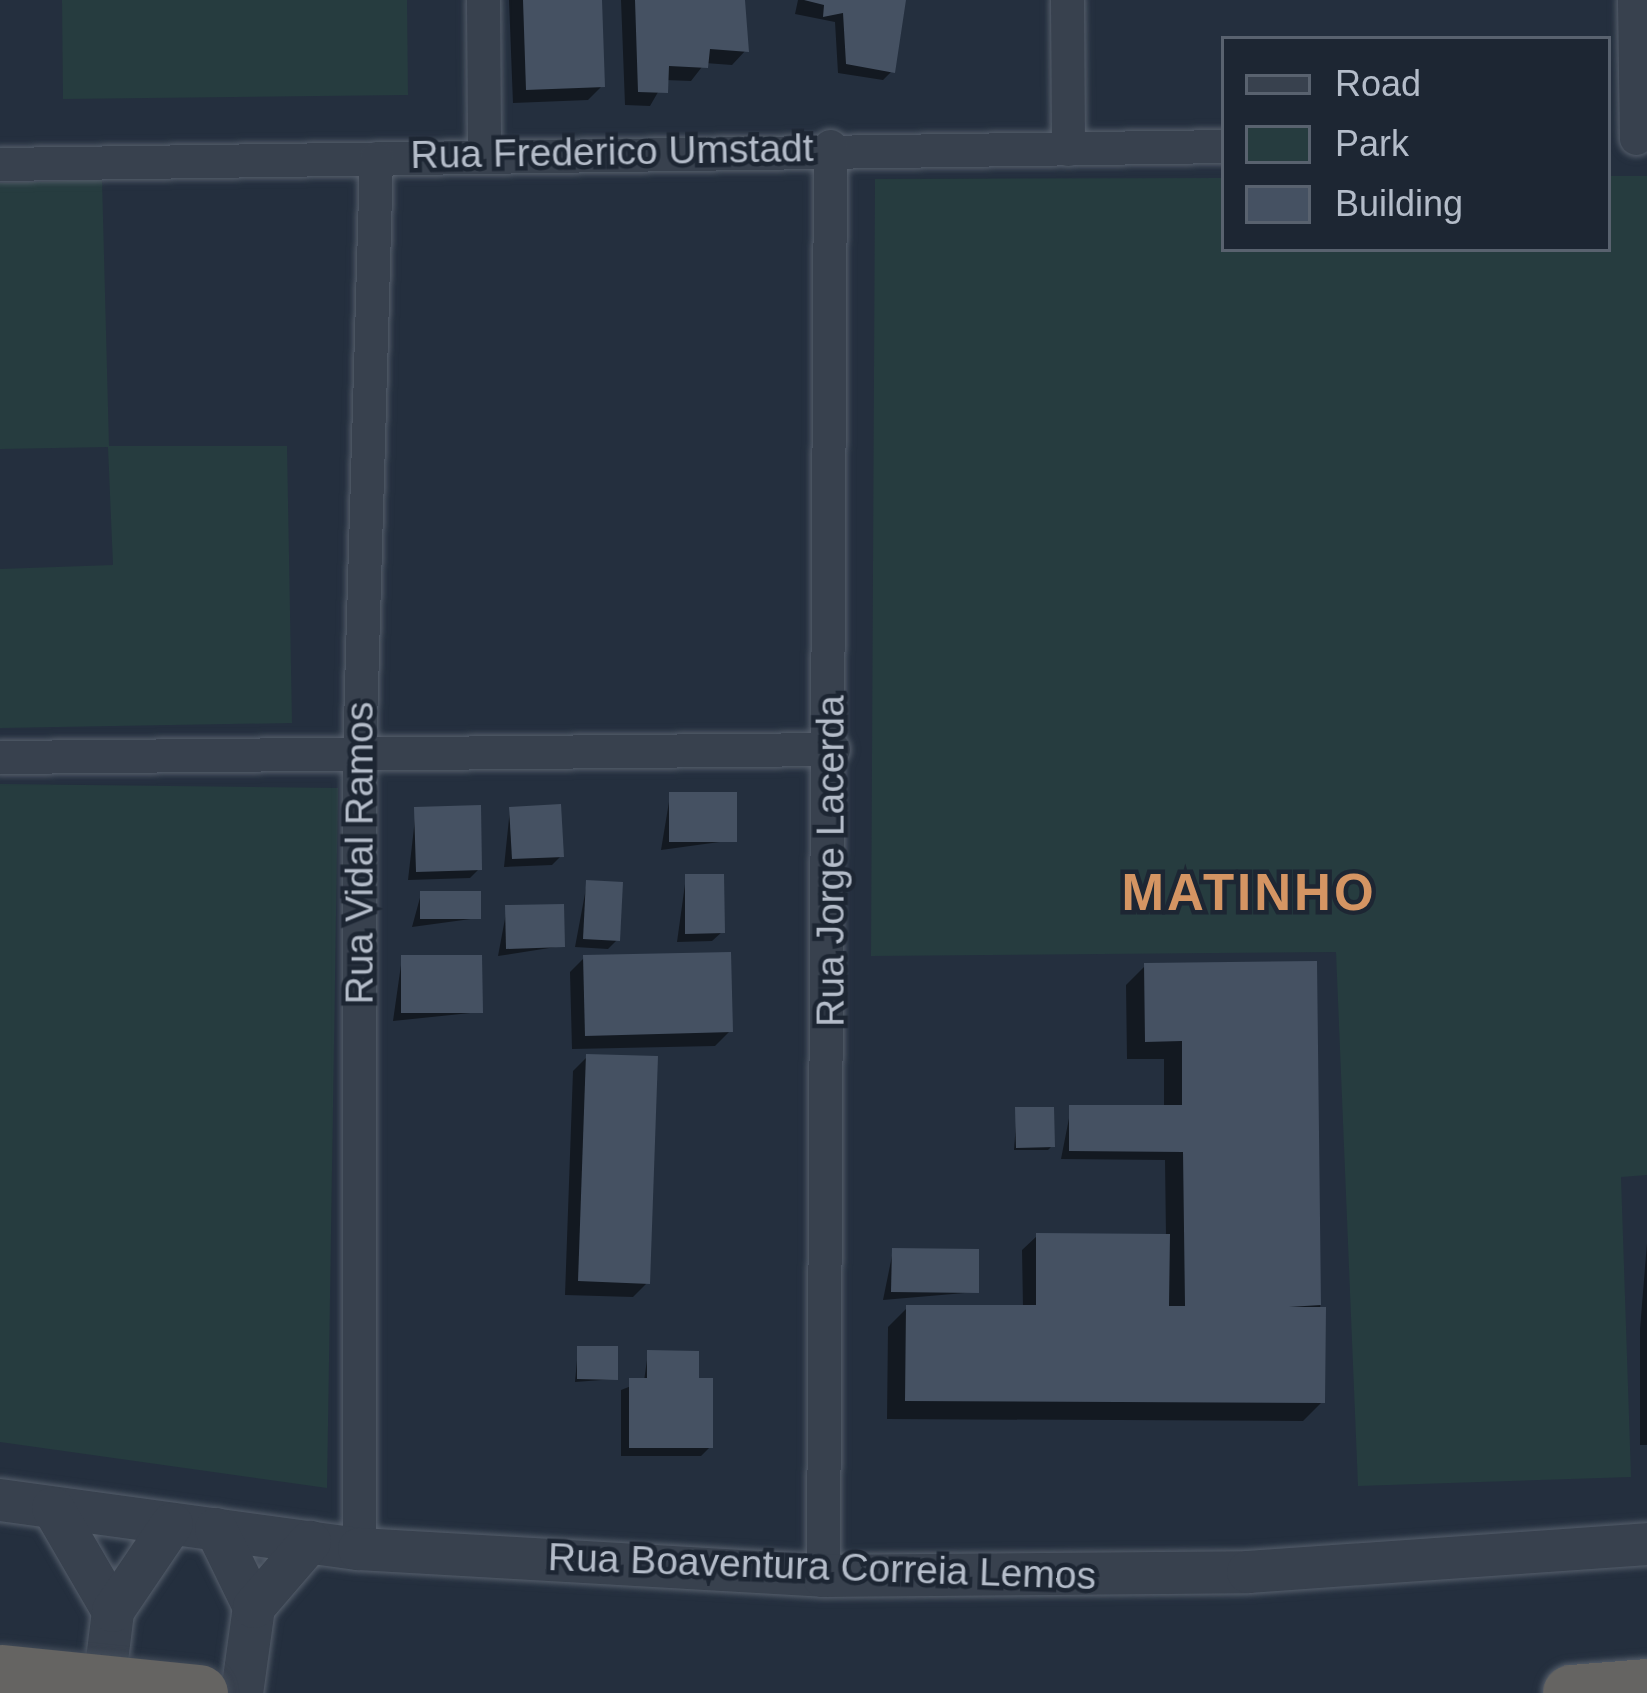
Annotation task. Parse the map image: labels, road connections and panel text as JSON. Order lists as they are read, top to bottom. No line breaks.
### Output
{"streets":{"street":["Rua Frederico Umstadt","Rua Vidal Ramos","Rua Jorge Lacerda","Rua Boaventura Correia Lemos"]},"crossings":[["Rua Frederico Umstadt","Rua Vidal Ramos"],["Rua Frederico Umstadt","Rua Jorge Lacerda"],["Rua Vidal Ramos","Rua Boaventura Correia Lemos"],["Rua Jorge Lacerda","Rua Boaventura Correia Lemos"]],"districts":["MATINHO"],"legend":["Road","Park","Building"]}
